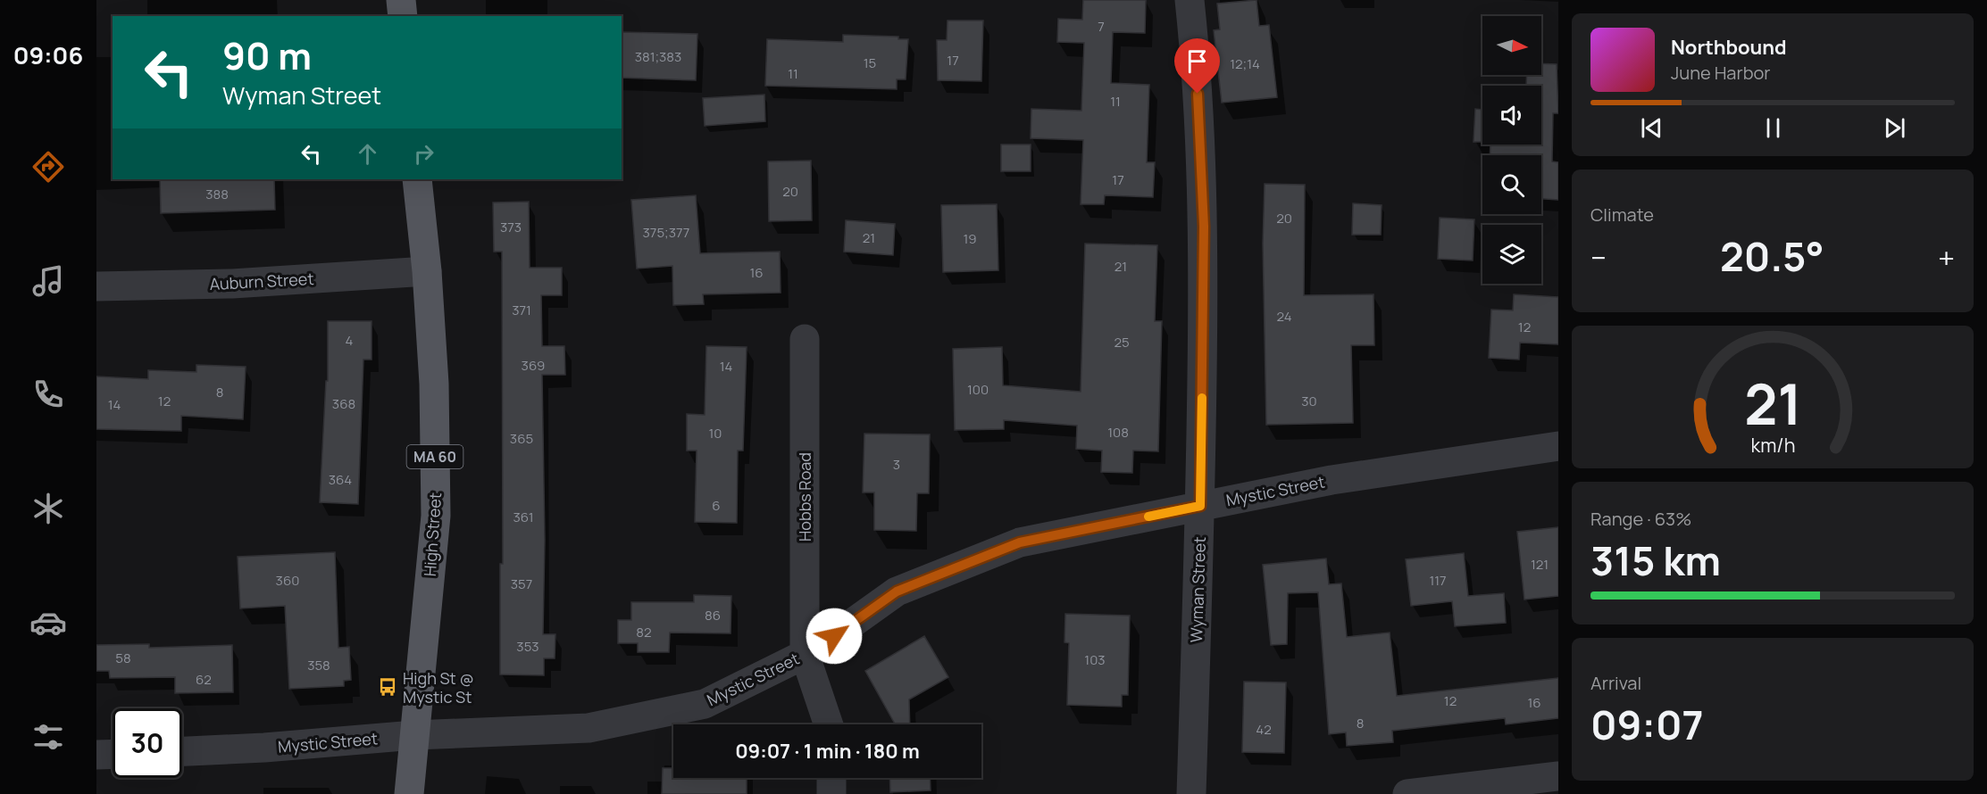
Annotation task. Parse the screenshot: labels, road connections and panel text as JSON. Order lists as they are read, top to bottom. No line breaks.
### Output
{"streets":{"main road":["MA 60","High Street"],"street":["Auburn Street","Mystic Street","Hobbs Road","Wyman Street"]},"crossings":[["Auburn Street","High Street"],["Mystic Street","Hobbs Road"],["Mystic Street","High Street"],["Mystic Street","Wyman Street"]],"places":{"bus stop":["High St @ Mystic St"]},"house_numbers":["7","381;383","17","15","12;14","11","11","17","20","388","20","373","375;377","21","19","21","16","371","24","12","4","25","369","14","100","8","12","30","368","14","108","10","365","3","364","6","361","121","360","117","357","86","82","353","58","103","358","62","12","16","8","42"],"north":"right","page":{"tabs":"09:06","turn":["90 m","Wyman Street"],"song":["Northbound","June Harbor"],"tile":["Climate",["Range · 63%","315 km"],["Arrival","09:07"]],"heat":["−","20.5°","+"],"limit":"30","trip":"09:07 · 1 min · 180 m","gauge":["21","km/h"]}}
